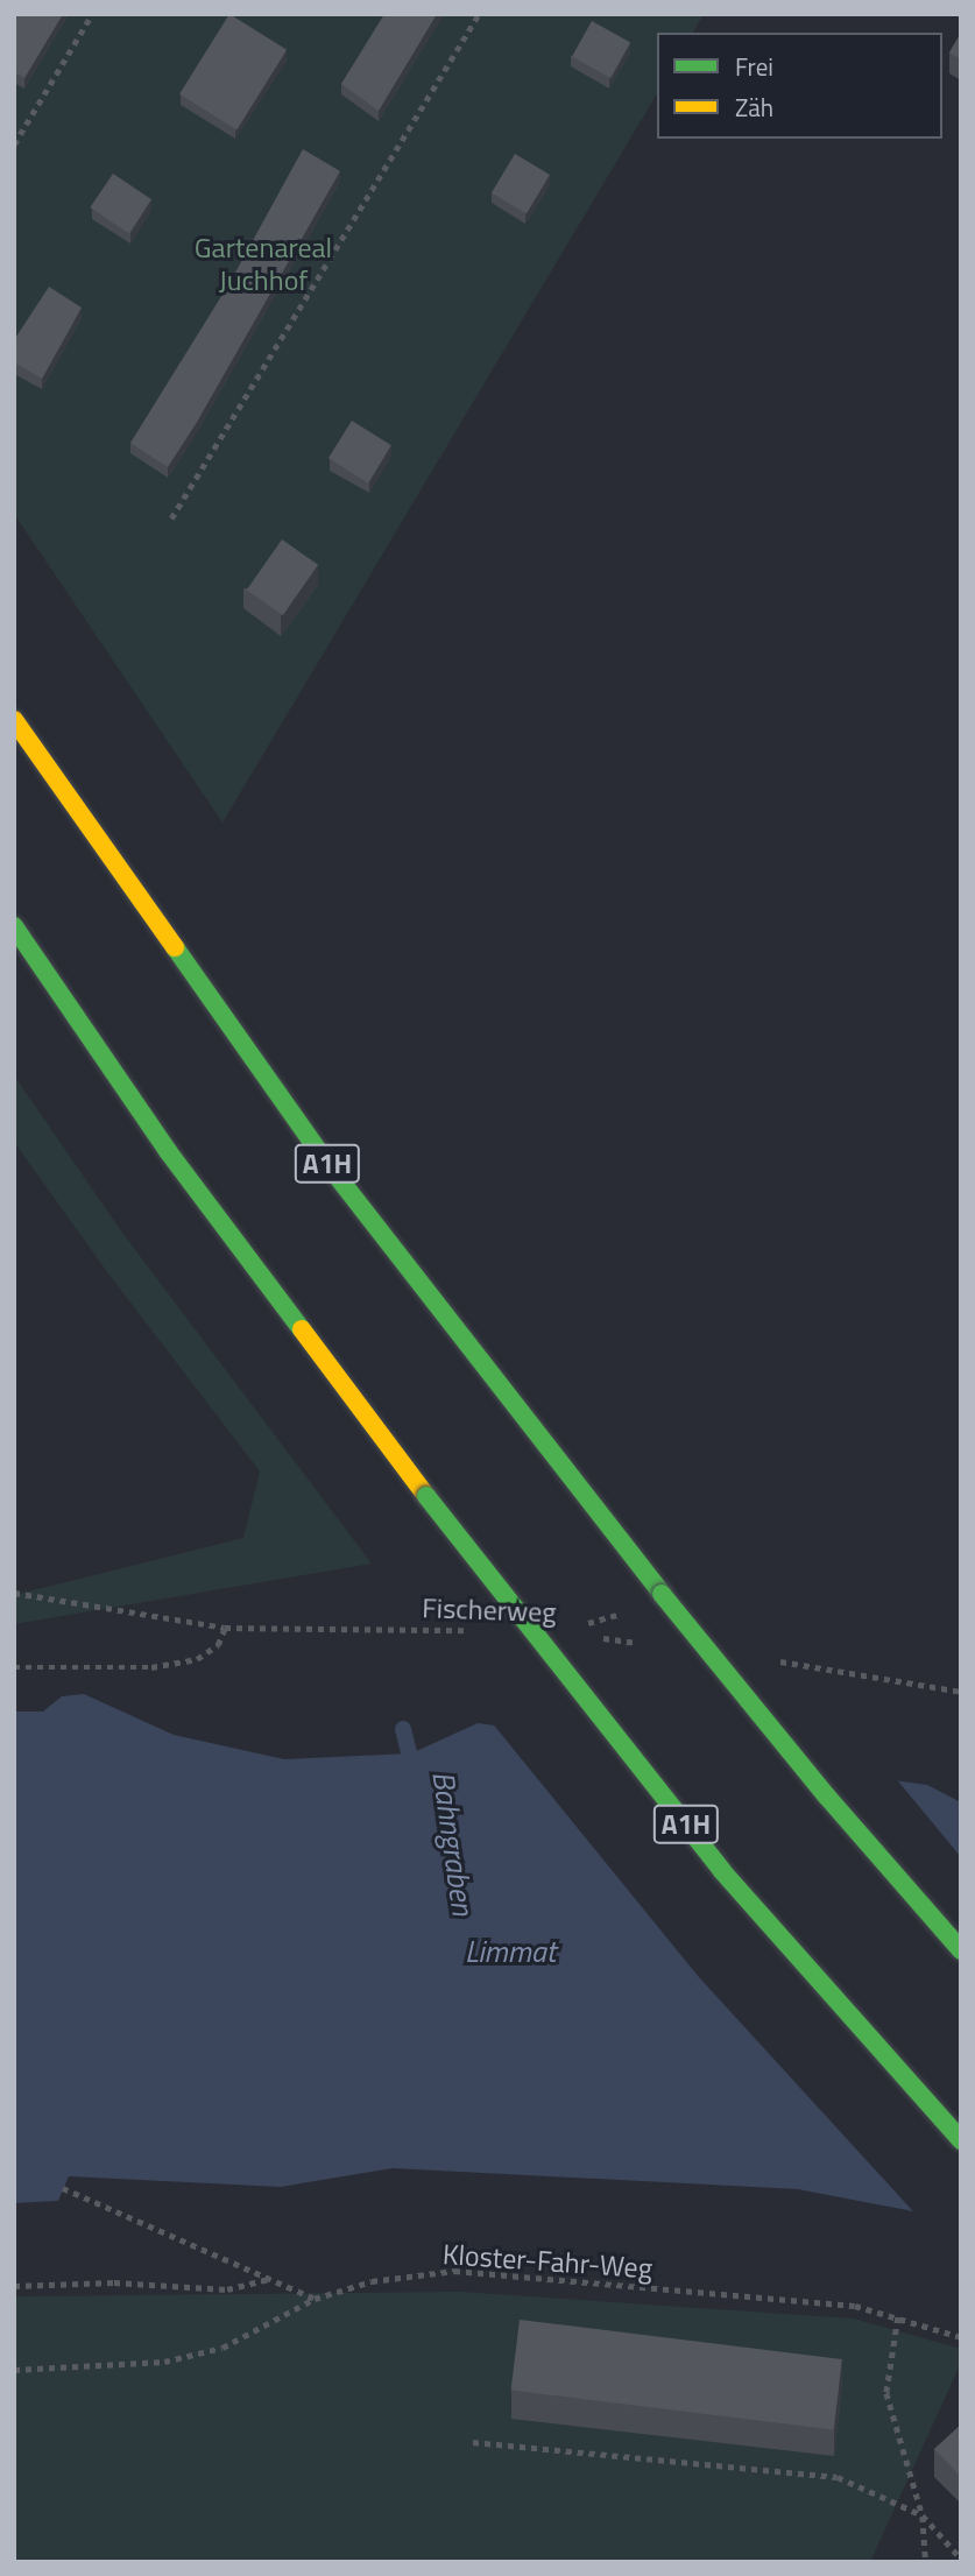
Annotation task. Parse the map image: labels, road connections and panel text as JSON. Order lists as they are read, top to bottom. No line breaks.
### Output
{"streets":{"highway":["A1H"],"path":["Fischerweg","Kloster-Fahr-Weg"]},"water":["Bahngraben","Limmat"],"parks":["Gartenareal Juchhof"],"legend":["Frei","Zäh"]}
